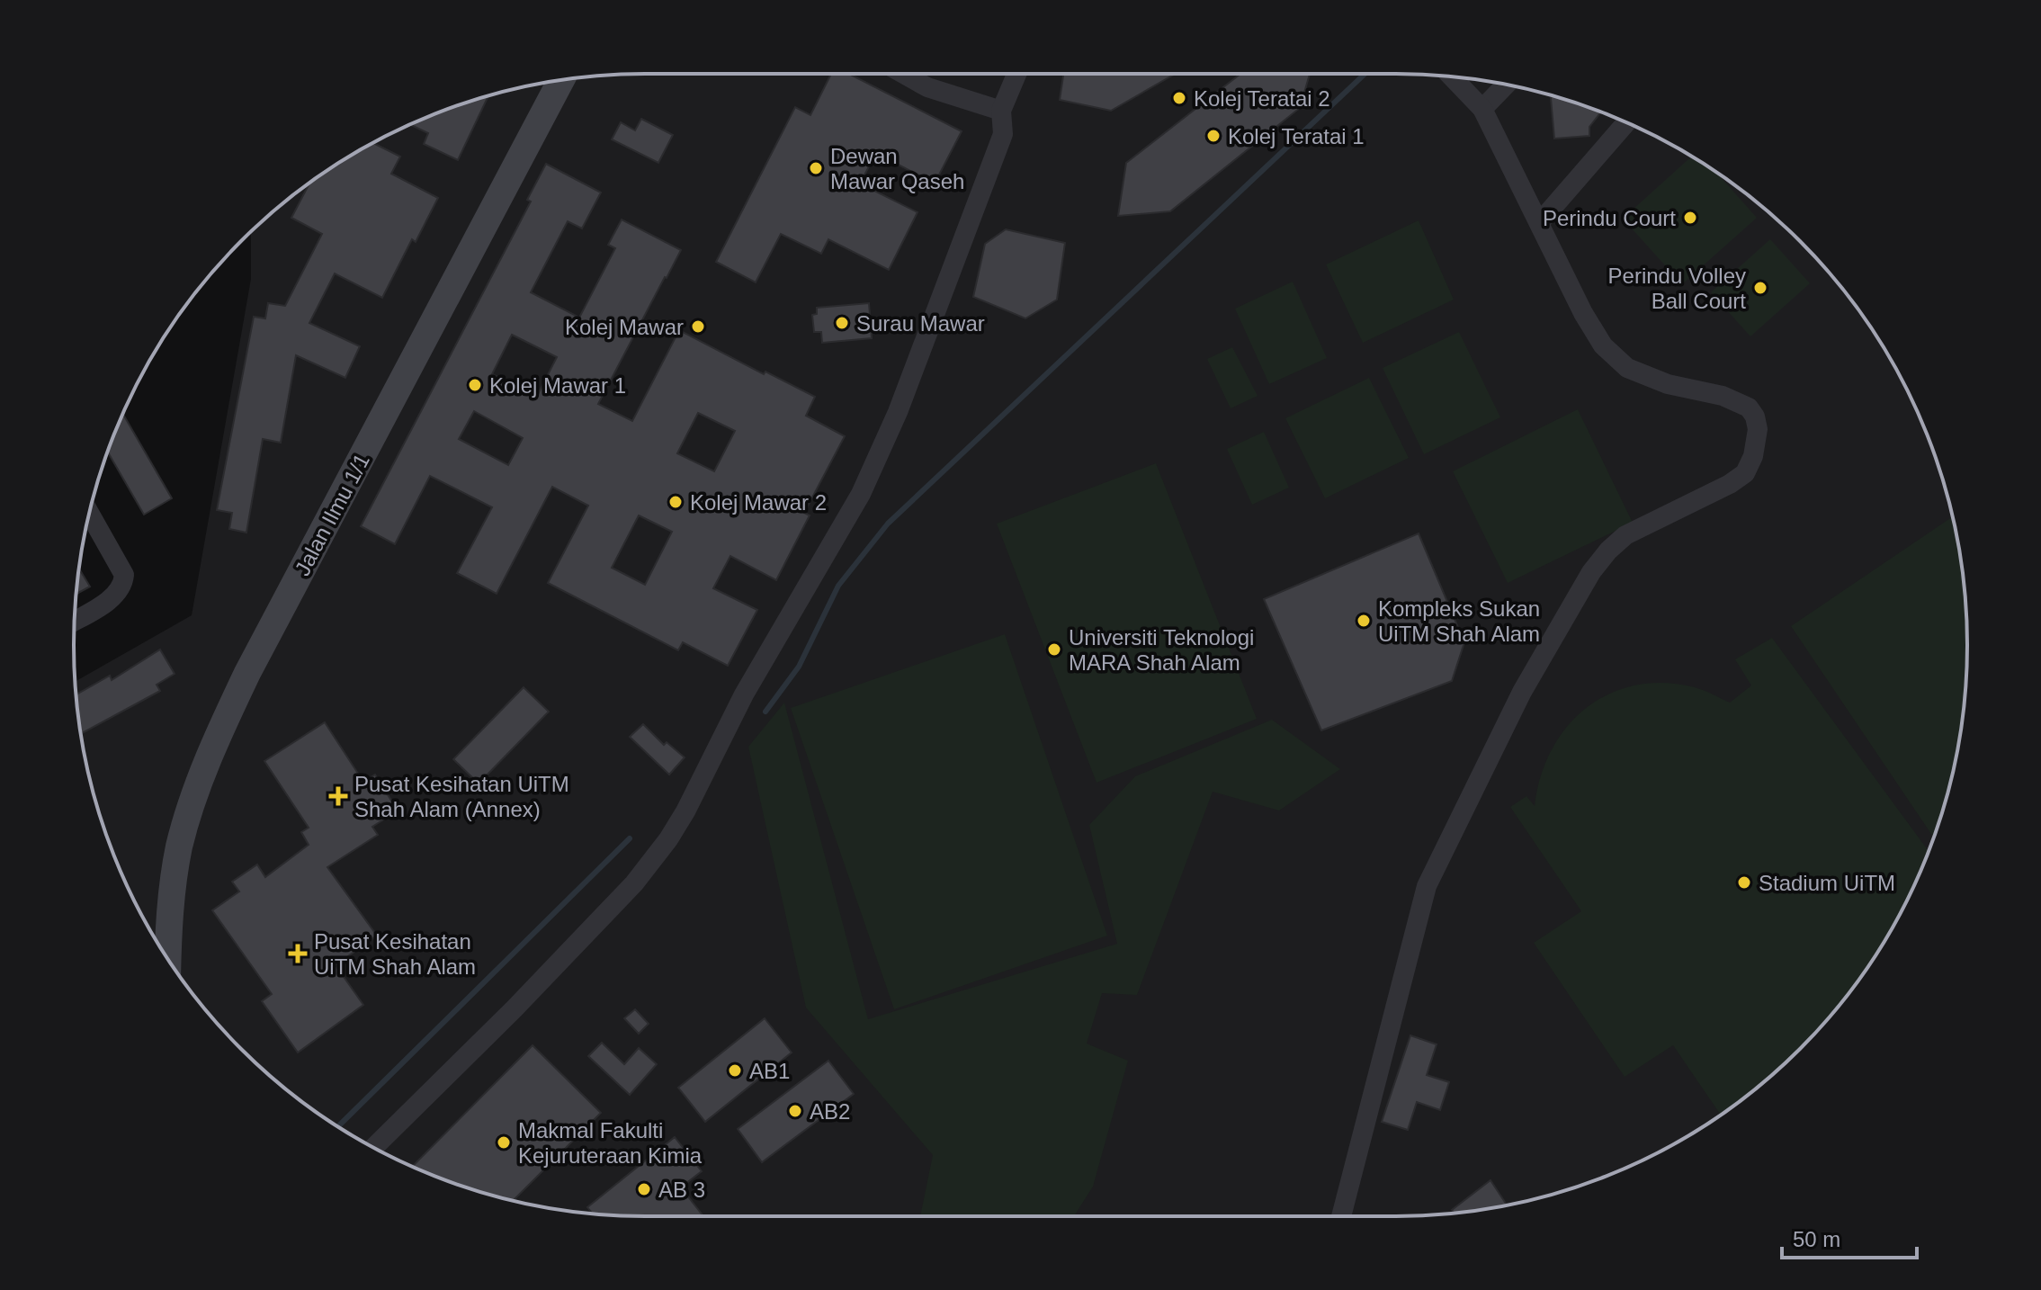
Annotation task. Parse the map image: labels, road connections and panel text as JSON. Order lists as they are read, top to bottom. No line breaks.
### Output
{"streets":{"street":["Jalan Ilmu 1/1"]},"places":{"other":["Kolej Teratai 2","Kolej Teratai 1","Dewan Mawar Qaseh","Perindu Court","Perindu Volley Ball Court","Surau Mawar","Kolej Mawar","Kolej Mawar 1","Kolej Mawar 2","Kompleks Sukan UiTM Shah Alam","Universiti Teknologi MARA Shah Alam","Stadium UiTM","AB1","AB2","Makmal Fakulti Kejuruteraan Kimia","AB 3"],"health":["Pusat Kesihatan UiTM Shah Alam (Annex)","Pusat Kesihatan UiTM Shah Alam"]},"scale_bar":"50 m"}
